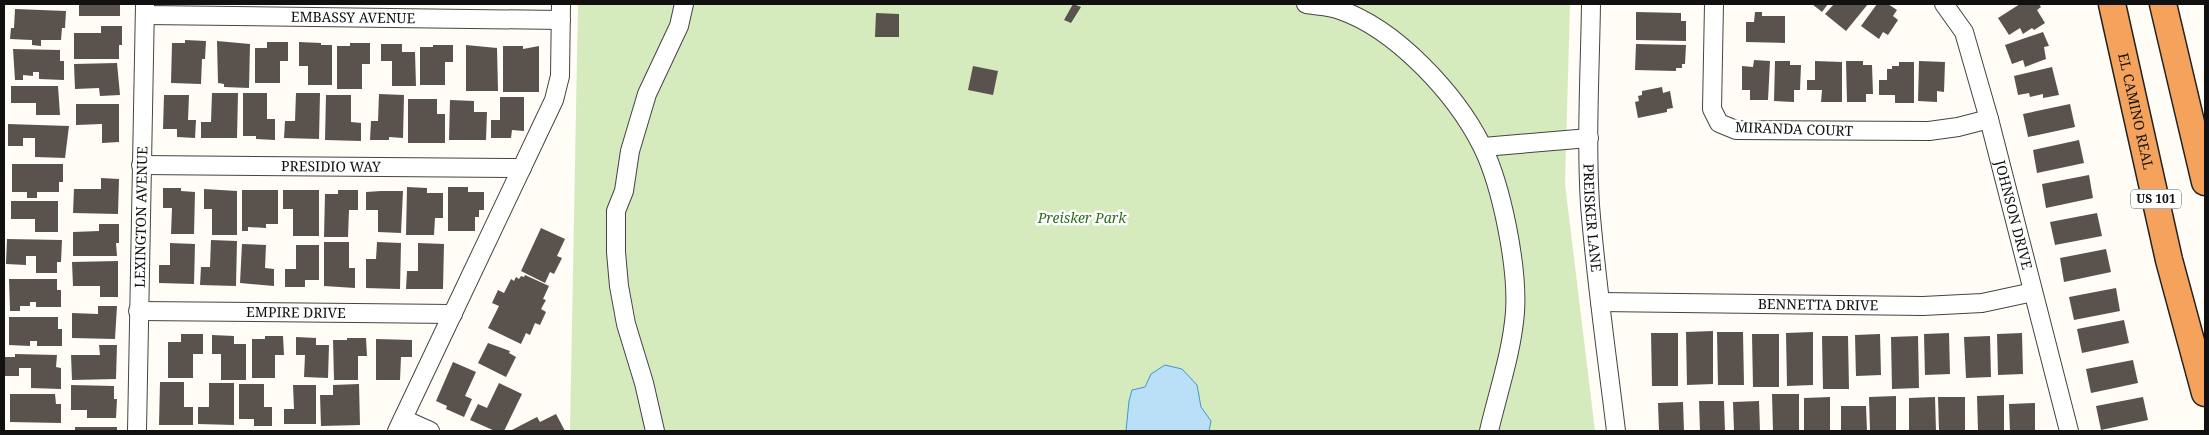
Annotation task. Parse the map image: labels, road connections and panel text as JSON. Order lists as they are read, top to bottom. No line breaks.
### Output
{"streets":{"highway":["EL CAMINO REAL","US 101"],"street":["EMBASSY AVENUE","MIRANDA COURT","PRESIDIO WAY","JOHNSON DRIVE","LEXINGTON AVENUE","PREISKER LANE","BENNETTA DRIVE","EMPIRE DRIVE"]},"crossings":[["EMBASSY AVENUE","LEXINGTON AVENUE"],["MIRANDA COURT","JOHNSON DRIVE"],["PRESIDIO WAY","LEXINGTON AVENUE"],["JOHNSON DRIVE","BENNETTA DRIVE"],["LEXINGTON AVENUE","EMPIRE DRIVE"],["PREISKER LANE","BENNETTA DRIVE"]],"parks":["Preisker Park"]}
